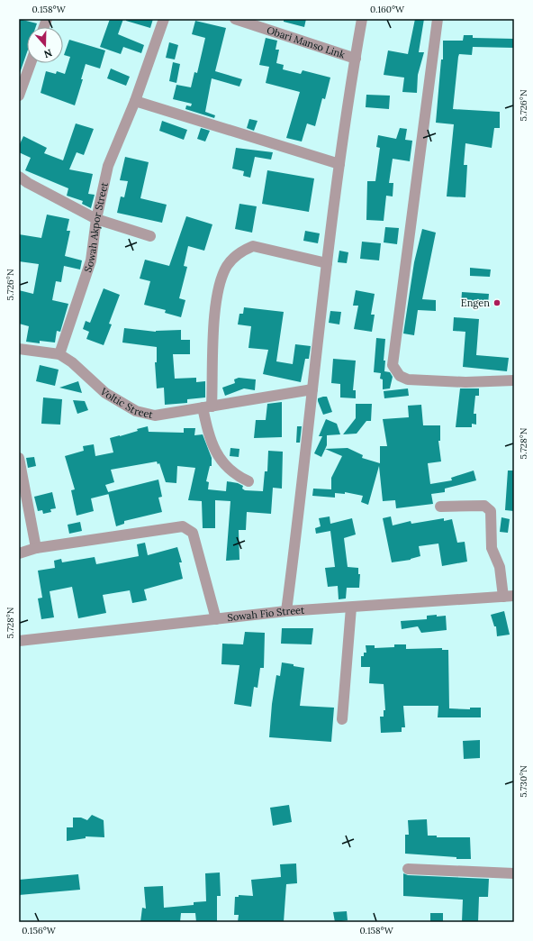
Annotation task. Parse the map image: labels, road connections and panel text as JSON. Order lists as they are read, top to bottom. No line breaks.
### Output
{"streets":{"street":["Obari Manso Link","Sowah Akpor Street","Voltic Street","Sowah Fio Street"]},"crossings":[["Sowah Akpor Street","Voltic Street"]],"places":["Engen"],"north":"bottom","coordinates":["0.158°W","0.160°W","5.726°N","5.728°N","5.730°N","0.156°W"]}
